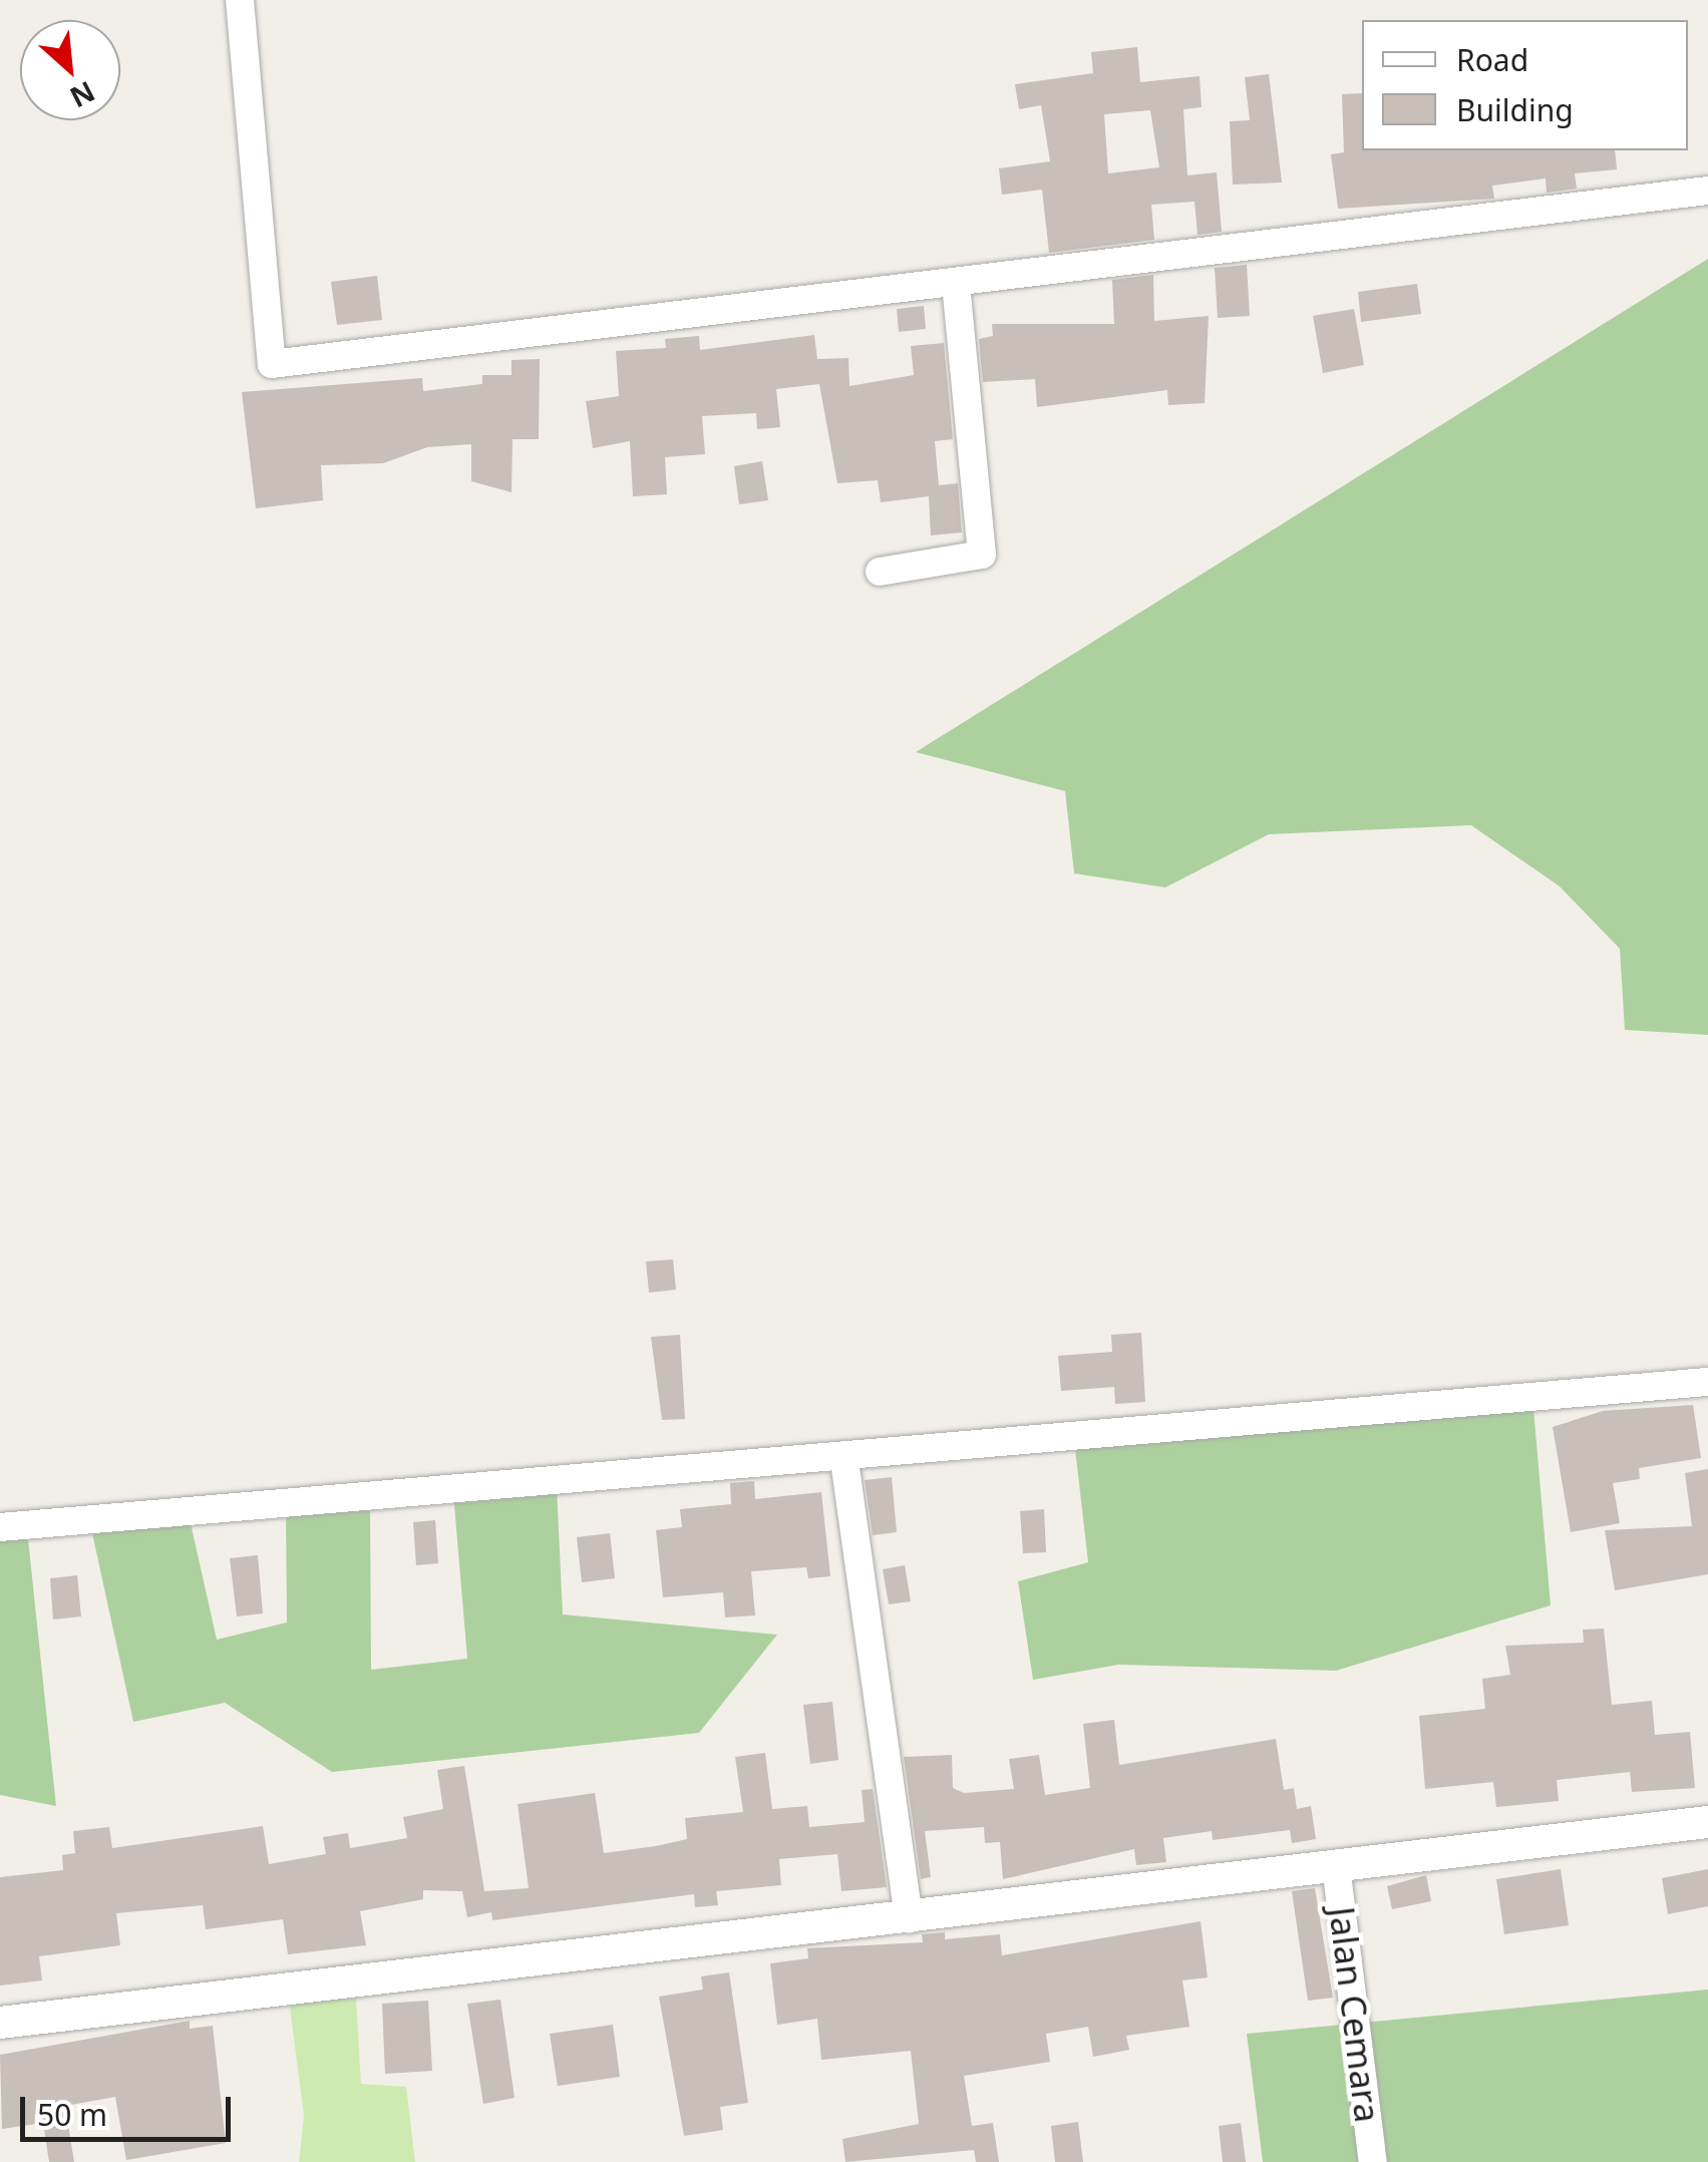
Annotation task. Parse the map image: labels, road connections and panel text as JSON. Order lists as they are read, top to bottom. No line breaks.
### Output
{"streets":{"street":["Jalan Cemara"]},"legend":["Road","Building"],"scale_bar":"50 m","north":"bottom right"}
